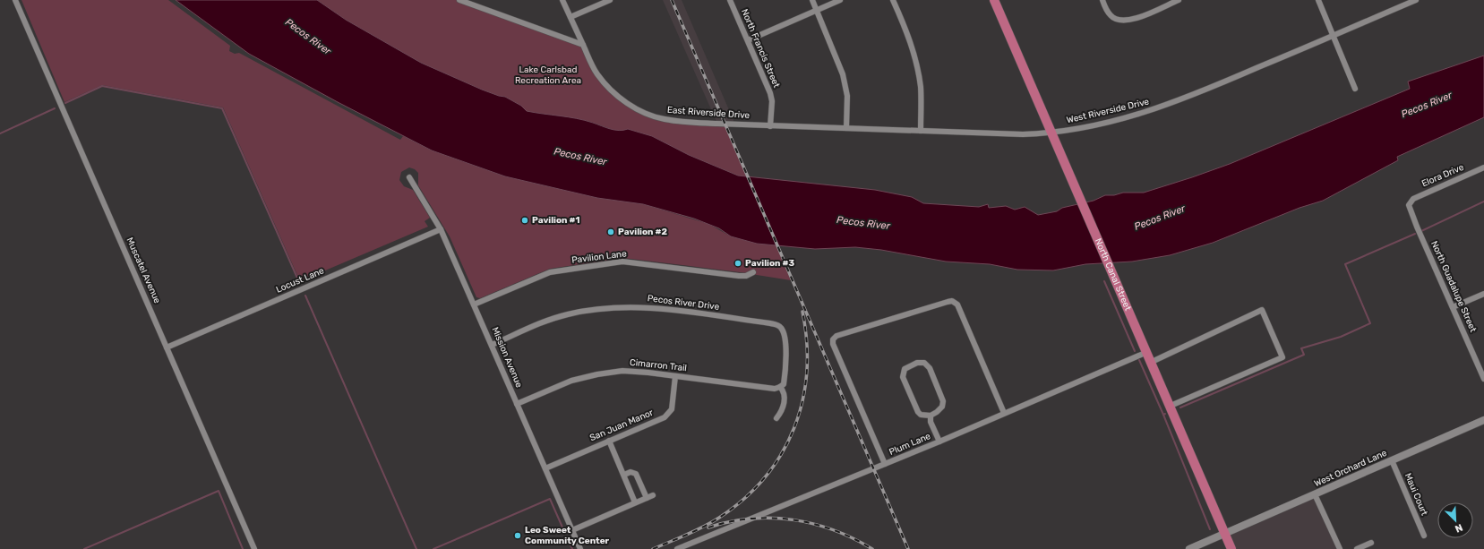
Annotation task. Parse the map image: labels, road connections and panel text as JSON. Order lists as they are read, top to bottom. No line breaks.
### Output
{"streets":{"main road":["North Canal Street"],"street":["North Francis Street","West Riverside Drive","East Riverside Drive","Elora Drive","Pavilion Lane","Muscatel Avenue","Locust Lane","North Guadalupe Street","Pecos River Drive","Mission Avenue","Cimarron Trail","San Juan Manor","Plum Lane","West Orchard Lane","Maui Court"]},"crossings":[["North Francis Street","East Riverside Drive"],["West Riverside Drive","East Riverside Drive"],["West Riverside Drive","North Canal Street"],["Elora Drive","North Guadalupe Street"],["Pavilion Lane","Mission Avenue"],["Muscatel Avenue","Locust Lane"],["North Canal Street","Plum Lane"],["North Canal Street","West Orchard Lane"],["Locust Lane","Mission Avenue"],["Pecos River Drive","Mission Avenue"],["Pecos River Drive","Cimarron Trail"],["Mission Avenue","Cimarron Trail"],["Mission Avenue","San Juan Manor"],["Cimarron Trail","San Juan Manor"],["West Orchard Lane","Maui Court"]],"water":["Pecos River"],"parks":["Lake Carlsbad Recreation Area"],"places":["Pavilion #1","Pavilion #2","Pavilion #3","Leo Sweet Community Center"],"north":"bottom right"}
